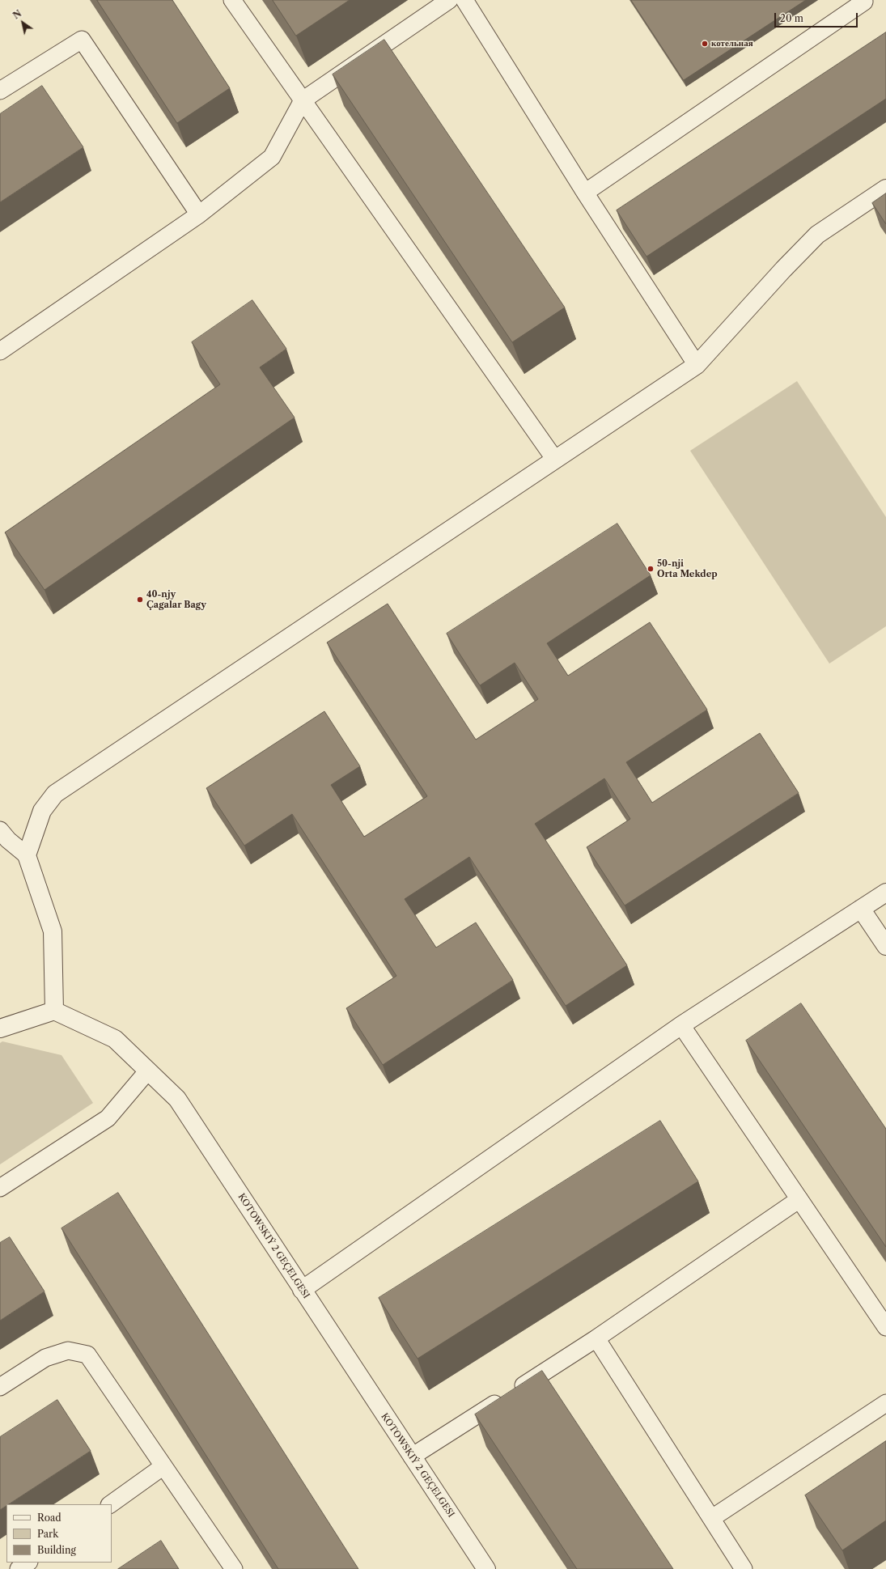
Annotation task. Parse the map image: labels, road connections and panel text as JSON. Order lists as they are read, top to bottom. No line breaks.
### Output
{"streets":{"street":["KOTOWSKIÝ 2 GEÇELGESI"]},"places":["котельная","50-nji Orta Mekdep","40-njy Çagalar Bagy"],"legend":["Road","Park","Building"],"scale_bar":"20 m","north":"top left"}
